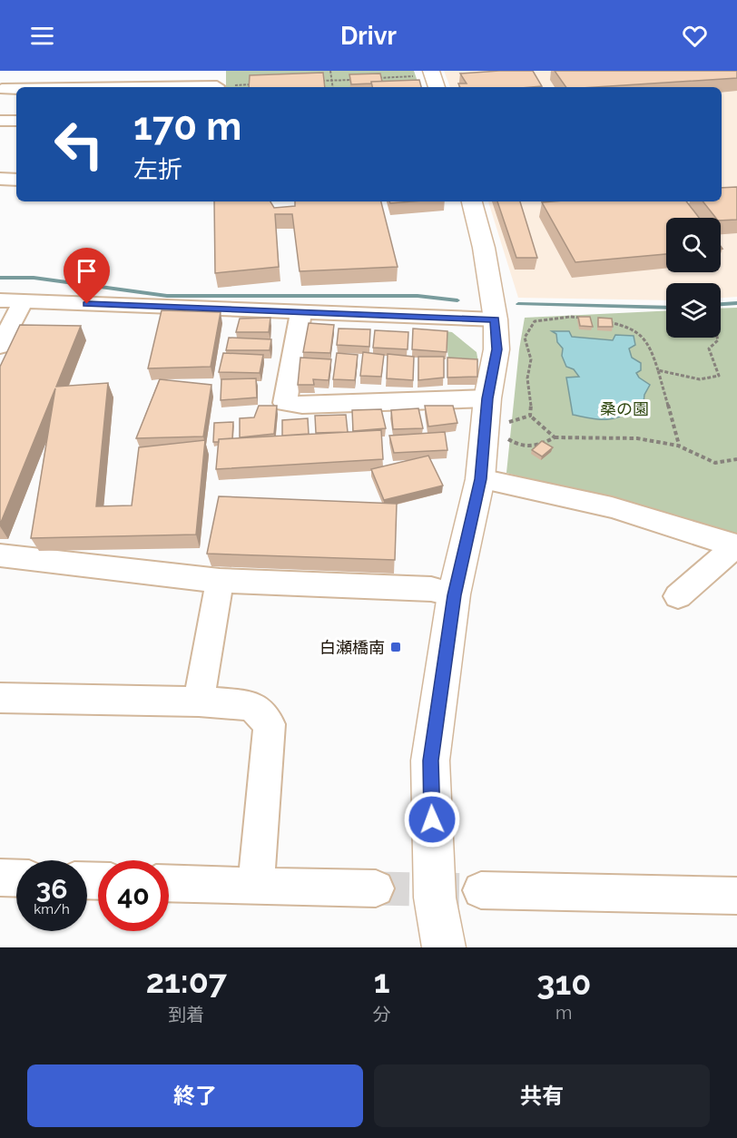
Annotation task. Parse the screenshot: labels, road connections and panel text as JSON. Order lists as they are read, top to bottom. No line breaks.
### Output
{"parks":["桑の園"],"places":{"transit":["白瀬橋南"]},"page":{"header":"Drivr","turn":["170 m","左折"],"speed":"36 km/h","limit":"40","eta":["21:07","到着","1","分","310","m"],"buttons":["終了","共有"]}}
